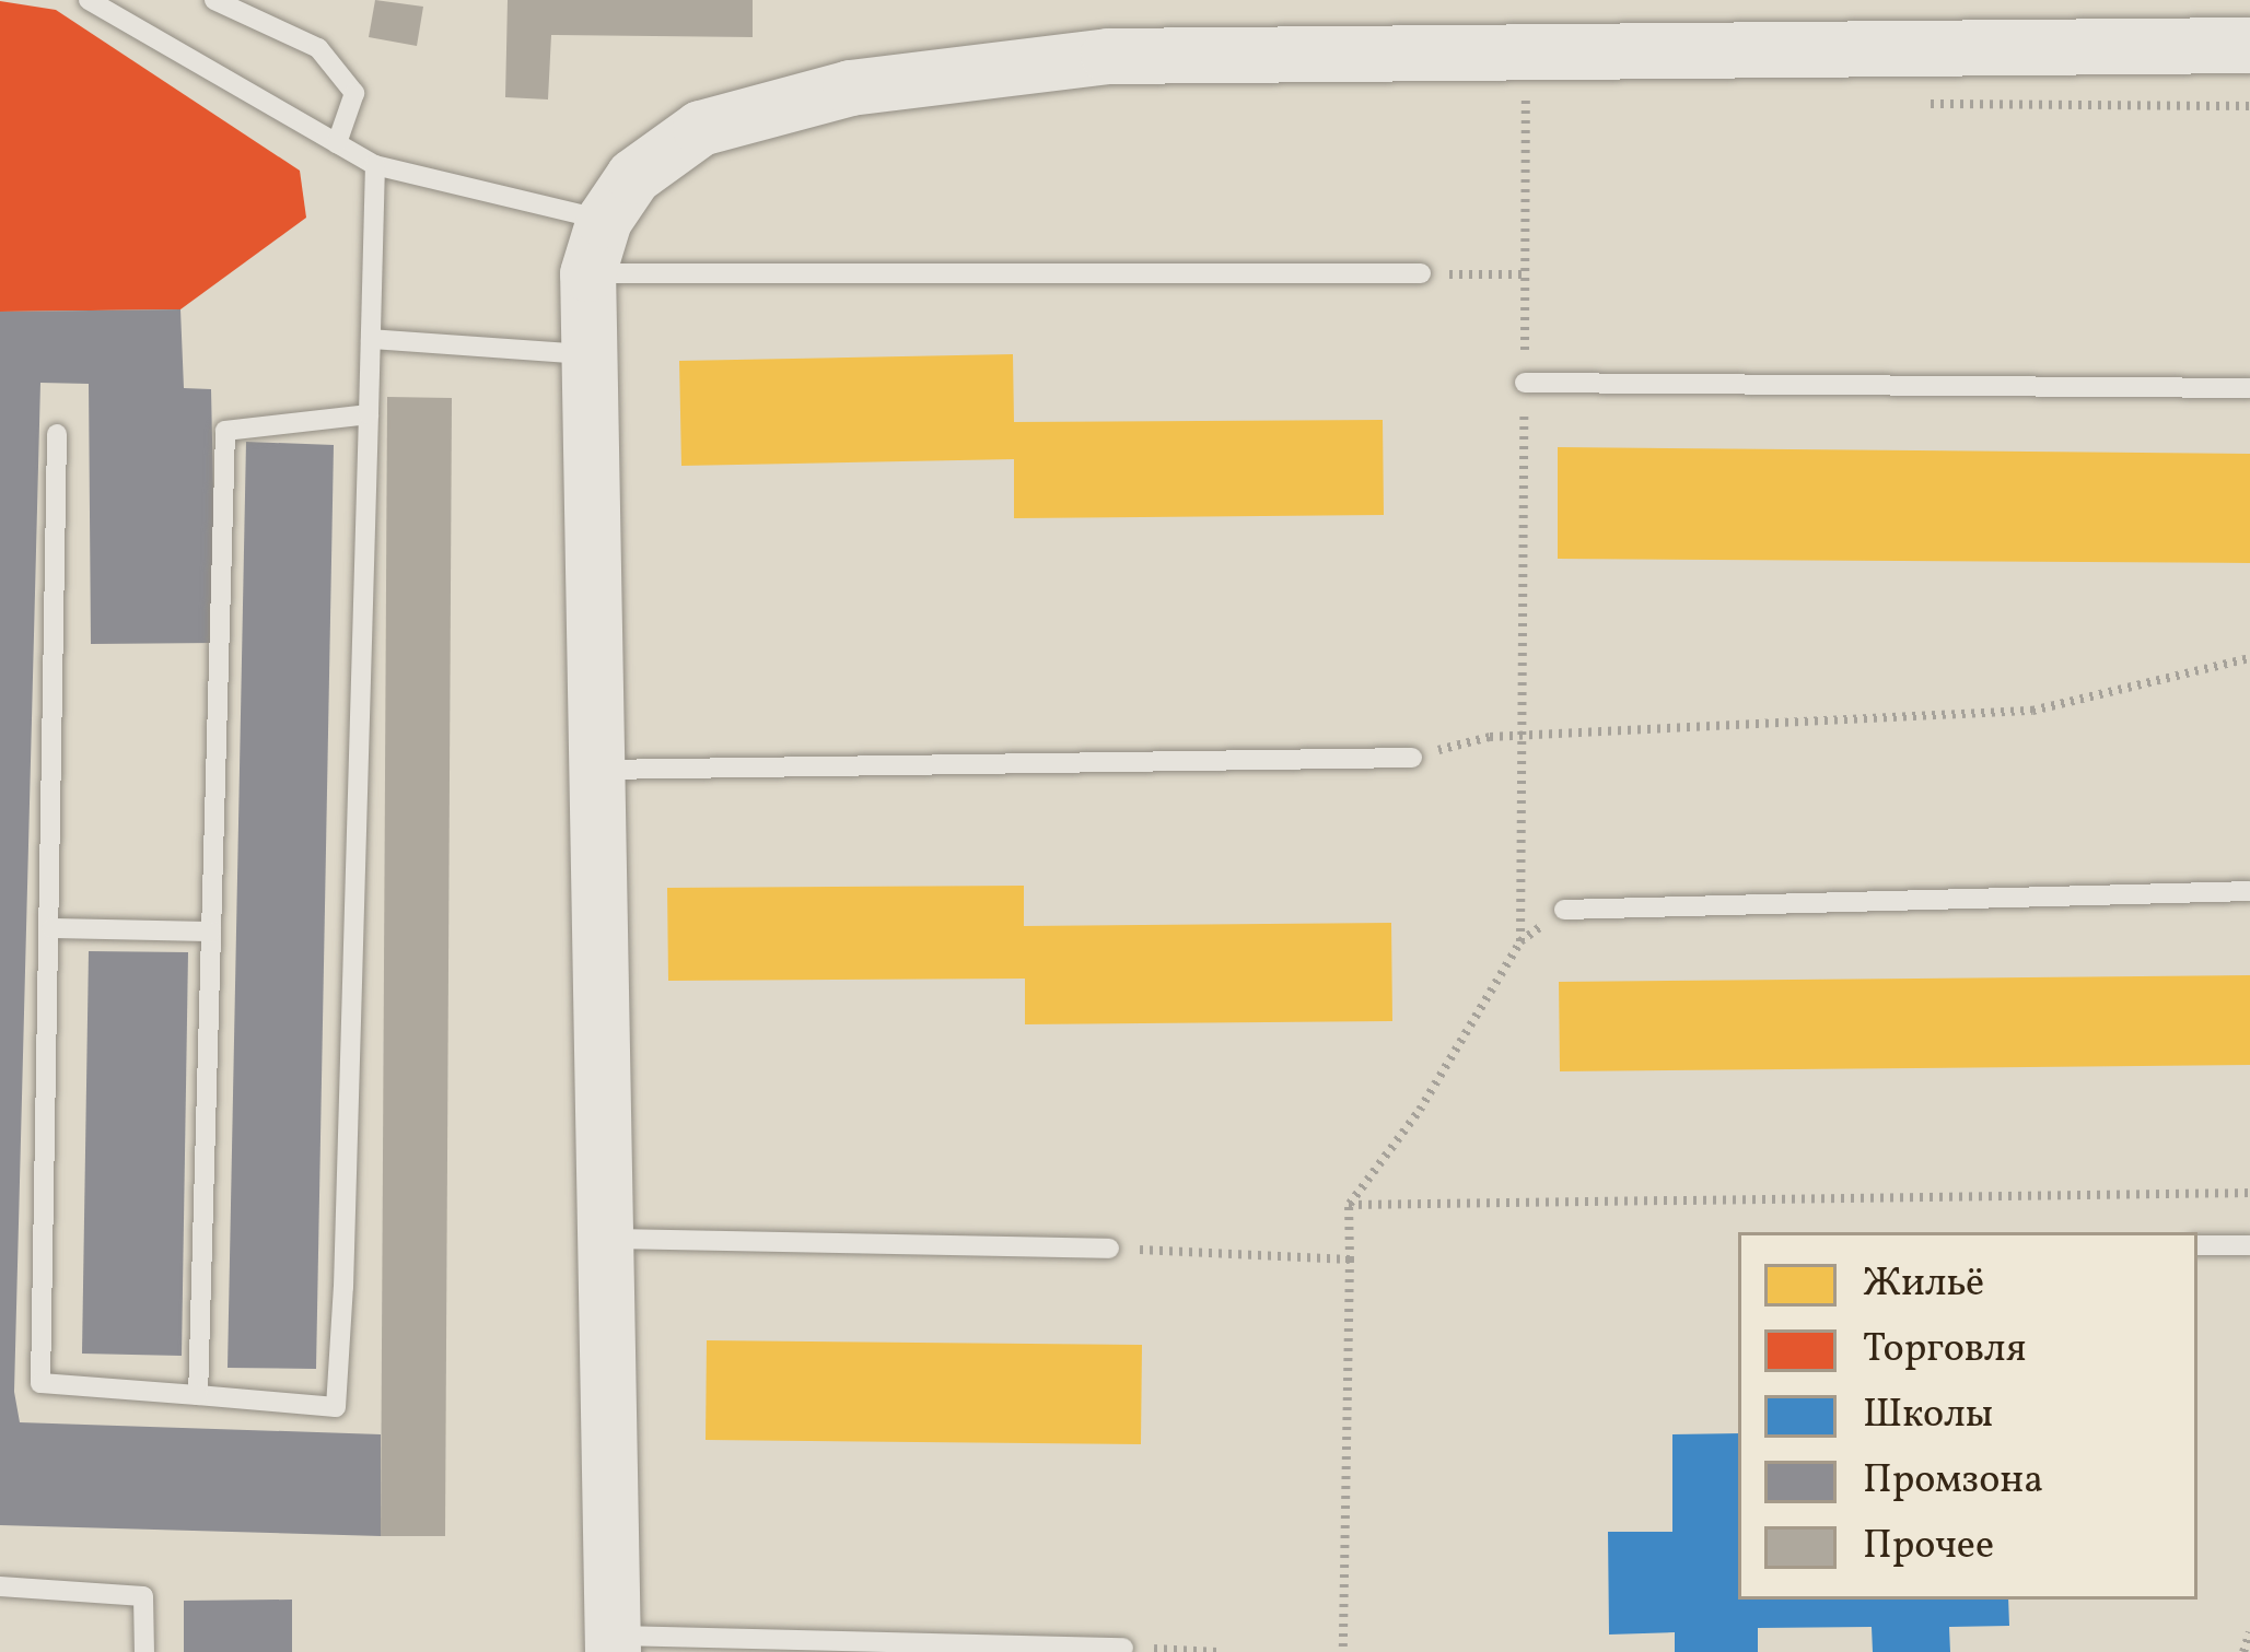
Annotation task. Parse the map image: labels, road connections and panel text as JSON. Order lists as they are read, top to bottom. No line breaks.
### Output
{"legend":["Жильё","Торговля","Школы","Промзона","Прочее"]}
